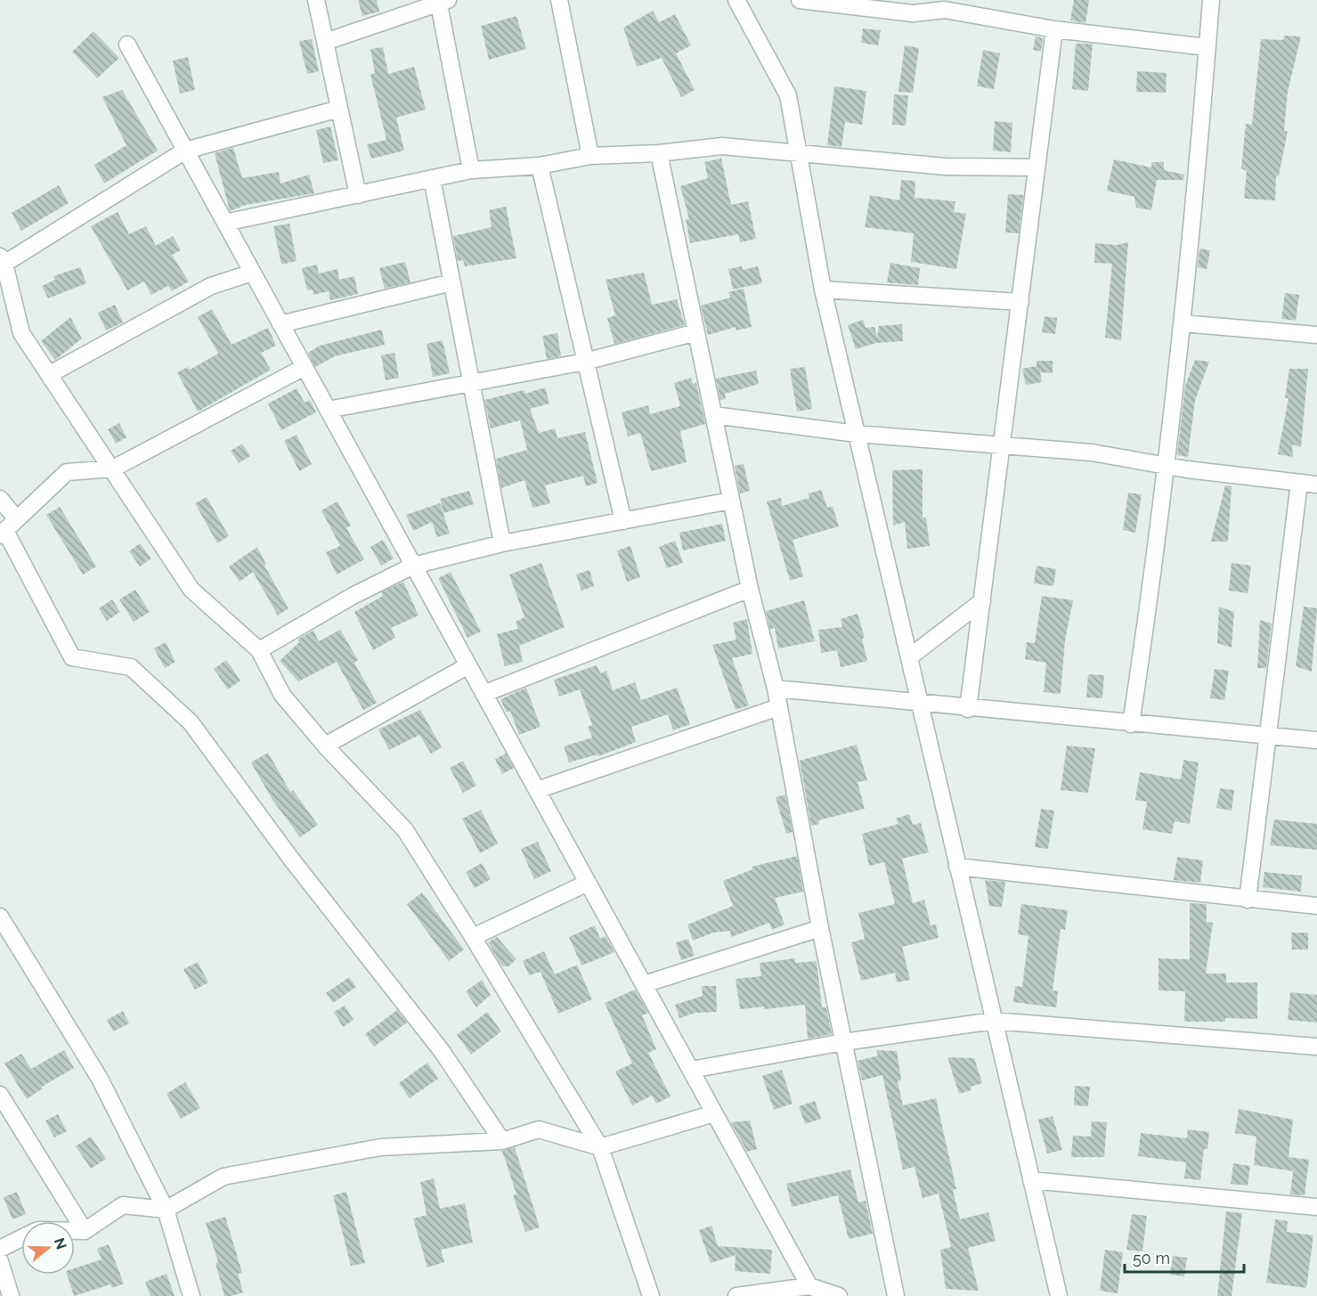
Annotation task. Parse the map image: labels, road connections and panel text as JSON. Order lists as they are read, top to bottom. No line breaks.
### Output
{"scale_bar":"50 m","north":"right"}
